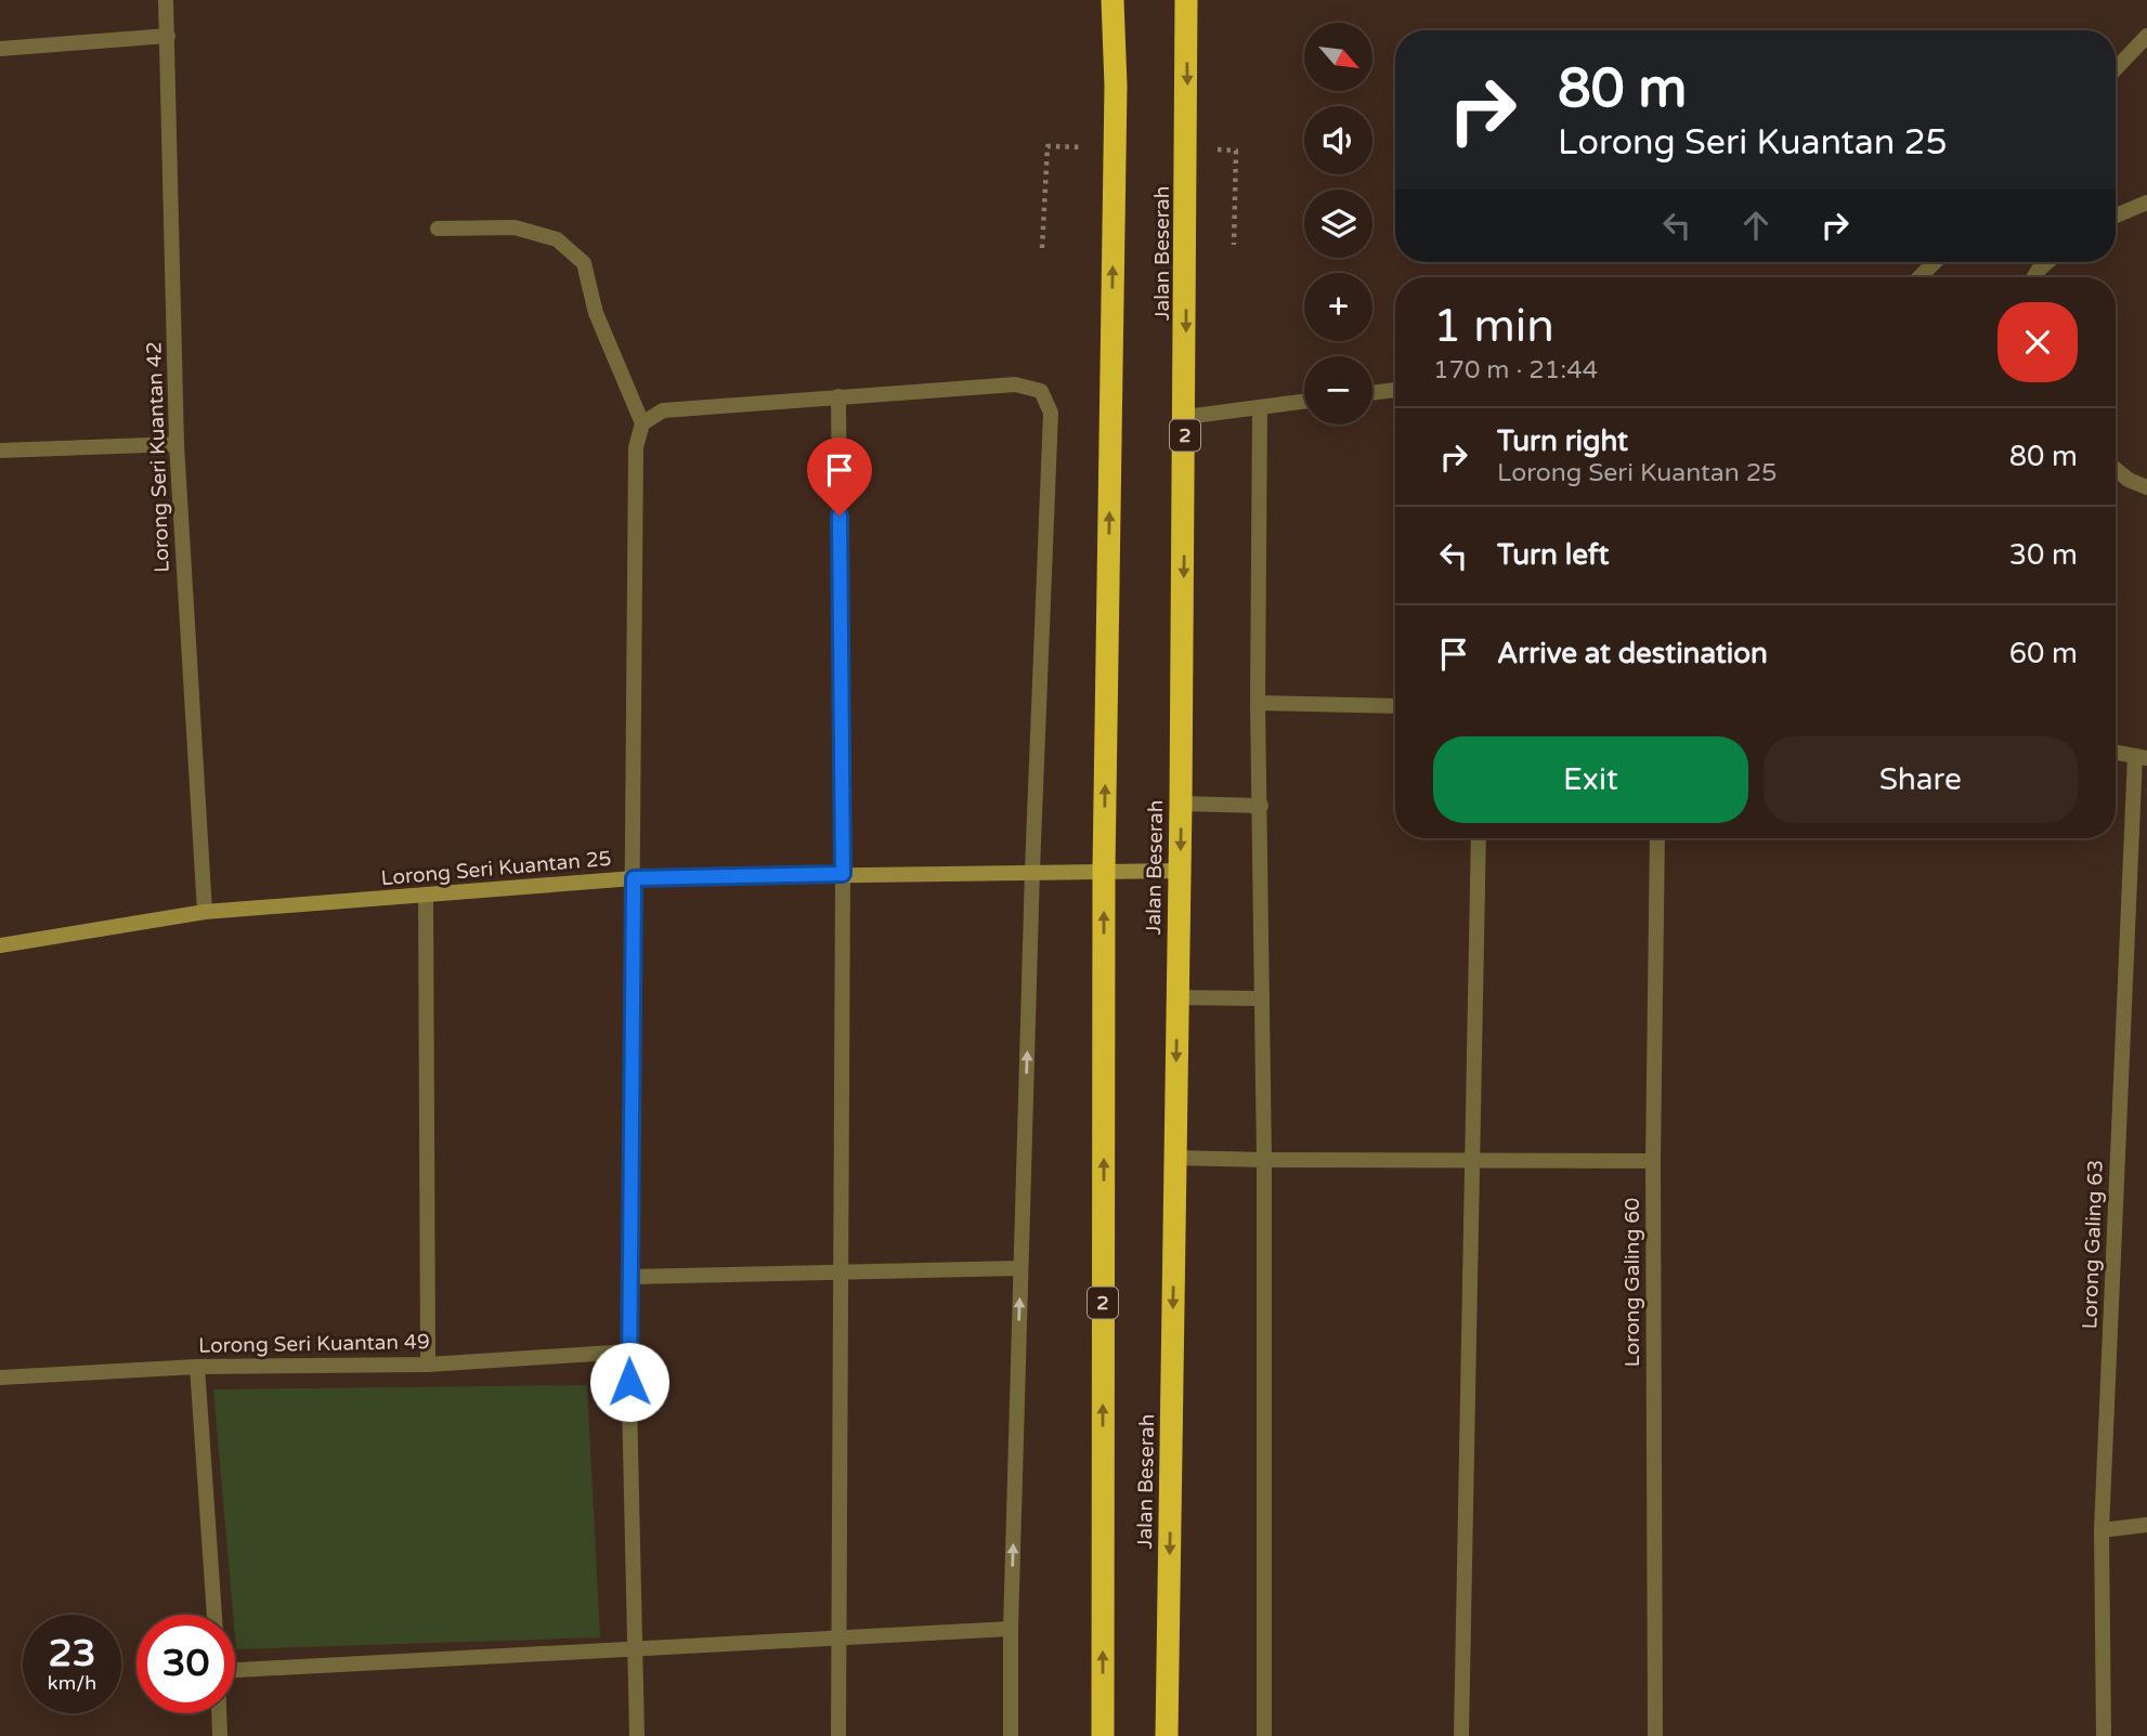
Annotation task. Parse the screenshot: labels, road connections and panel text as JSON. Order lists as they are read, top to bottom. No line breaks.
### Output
{"streets":{"highway":["Jalan Beserah","2"],"street":["Lorong Seri Kuantan 42","Lorong Seri Kuantan 25","Lorong Galing 63","Lorong Galing 60","Lorong Seri Kuantan 49"]},"crossings":[["Jalan Beserah","Lorong Seri Kuantan 25"],["Lorong Seri Kuantan 42","Lorong Seri Kuantan 25"]],"north":"bottom right","page":{"map_buttons":["+","−"],"turn":["80 m","Lorong Seri Kuantan 25"],"heading":["1 min","170 m · 21:44"],"list":[{"name":"Turn right","note":"Lorong Seri Kuantan 25","value":"80 m"},{"name":"Turn left","value":"30 m"},{"name":"Arrive at destination","value":"60 m"}],"buttons":["Exit","Share"],"speed":"23 km/h","limit":"30"}}
